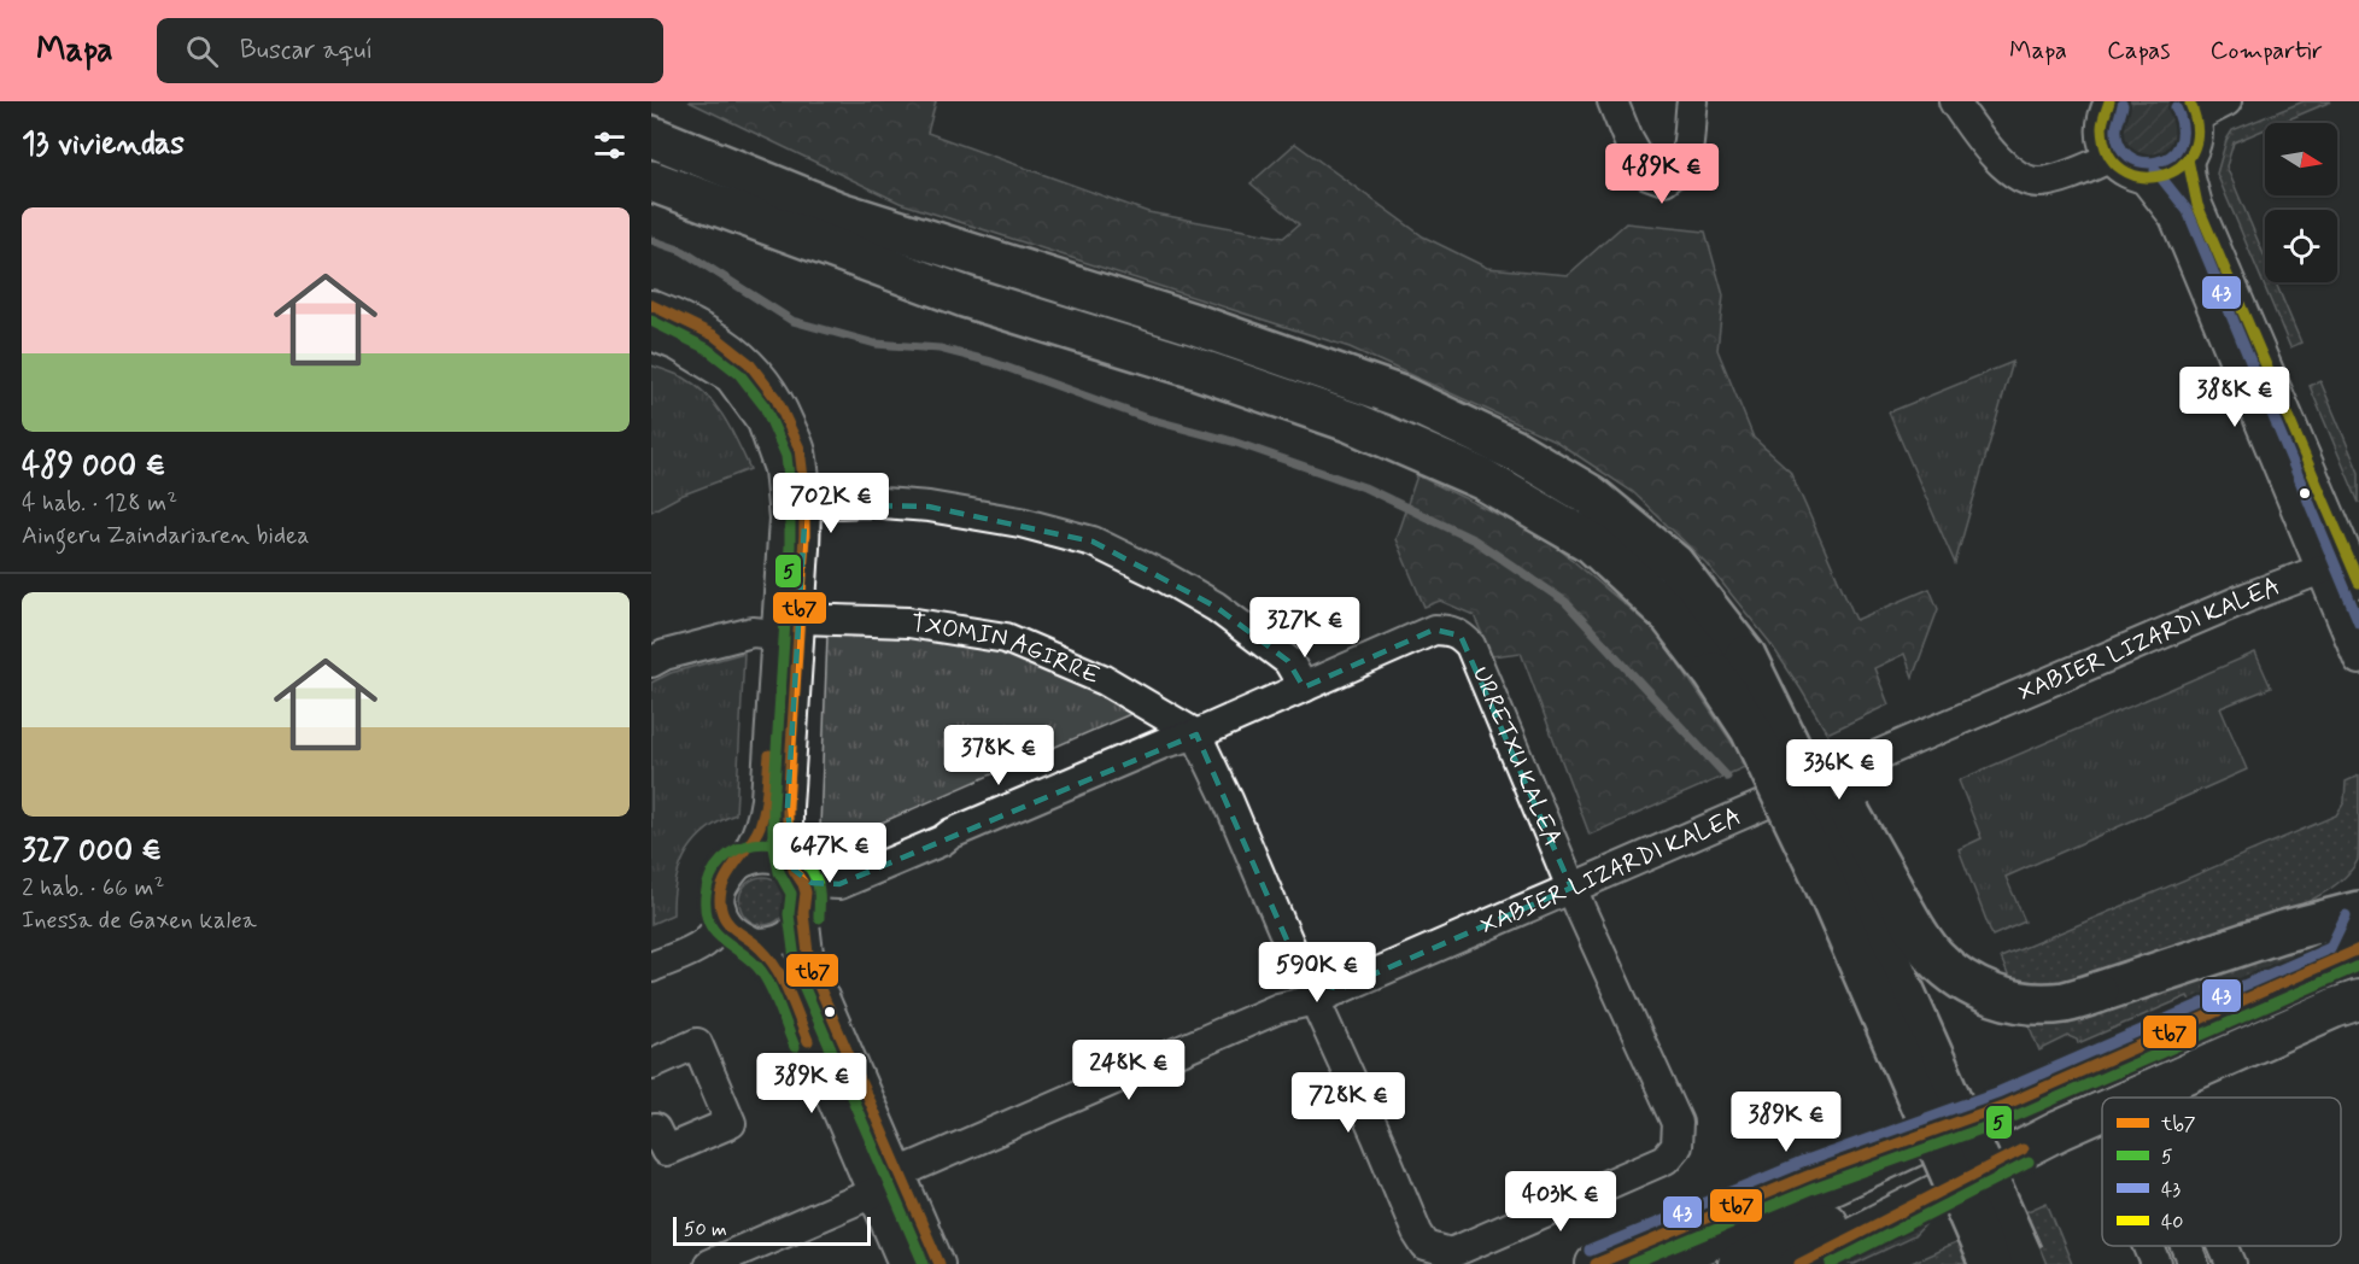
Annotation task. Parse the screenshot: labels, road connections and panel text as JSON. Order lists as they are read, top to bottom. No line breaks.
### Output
{"streets":{"street":["XABIER LIZARDI KALEA","TXOMIN AGIRRE","URRETXU KALEA"]},"crossings":[["XABIER LIZARDI KALEA","URRETXU KALEA"]],"lines":["transit line 40","transit line 43","transit line tb7","transit line 5"],"legend":["tb7","5","43","40"],"scale_bar":"50 m","north":"right","page":{"header":"Mapa","search":"Buscar aquí","nav":["Mapa","Capas","Compartir"],"heading":"13 viviendas","price":["489K €","388K €","702K €","327K €","378K €","336K €","647K €","590K €","248K €","389K €","728K €","389K €","403K €"],"list":[{"name":"489 000 €","note":"4 hab. · 128 m² · Aingeru Zaindariaren bidea"},{"name":"327 000 €","note":"2 hab. · 66 m² · Inessa de Gaxen kalea"}],"scale":"50 m"}}
